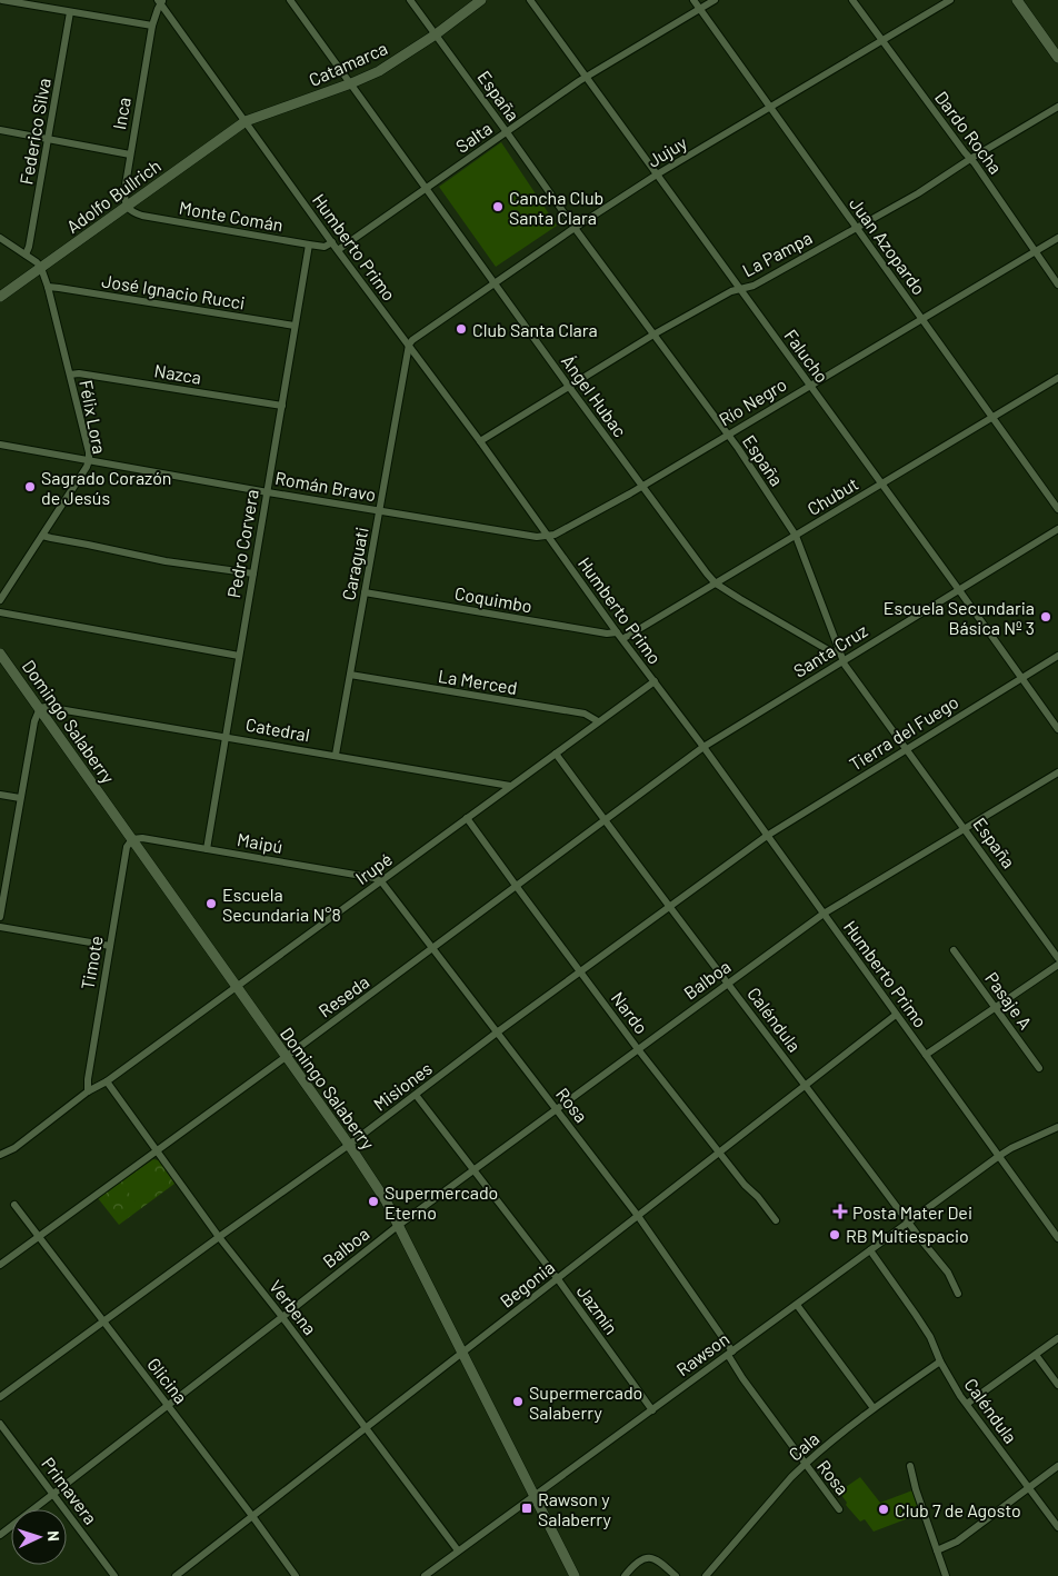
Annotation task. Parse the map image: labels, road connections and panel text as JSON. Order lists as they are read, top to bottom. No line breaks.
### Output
{"streets":{"street":["Catamarca","España","Inca","Federico Silva","Dardo Rocha","Salta","Jujuy","Adolfo Bullrich","Monte Comán","Juan Azopardo","Humberto Primo","La Pampa","José Ignacio Rucci","Falucho","Nazca","Ángel Hubac","Río Negro","Félix Lora","Román Bravo","Chubut","Pedro Corvera","Caraguati","Coquimbo","Santa Cruz","La Merced","Domingo Salaberry","Catedral","Tierra del Fuego","Maipú","Irupé","Timote","Balboa","Reseda","Pasaje A","Nardo","Caléndula","Misiones","Rosa","Begonia","Verbena","Jazmín","Rawson","Glicina","Cala","Primavera"]},"crossings":[["Catamarca","España"],["Catamarca","Adolfo Bullrich"],["Catamarca","Humberto Primo"],["Catamarca","Ángel Hubac"],["España","Salta"],["España","Jujuy"],["España","La Pampa"],["España","Ángel Hubac"],["España","Río Negro"],["España","Chubut"],["España","Santa Cruz"],["España","Tierra del Fuego"],["España","Balboa"],["Inca","Adolfo Bullrich"],["Inca","Monte Comán"],["Inca","Humberto Primo"],["Federico Silva","Félix Lora"],["Dardo Rocha","Jujuy"],["Dardo Rocha","La Pampa"],["Dardo Rocha","Río Negro"],["Salta","Juan Azopardo"],["Salta","Humberto Primo"],["Salta","Falucho"],["Salta","Ángel Hubac"],["Jujuy","Juan Azopardo"],["Jujuy","Humberto Primo"],["Jujuy","Falucho"],["Jujuy","Ángel Hubac"],["Jujuy","Caraguati"],["Adolfo Bullrich","Monte Comán"],["Adolfo Bullrich","Humberto Primo"],["Adolfo Bullrich","Félix Lora"],["Monte Comán","Humberto Primo"],["Monte Comán","Pedro Corvera"],["Juan Azopardo","La Pampa"],["Juan Azopardo","Río Negro"],["Juan Azopardo","Chubut"],["Humberto Primo","La Pampa"],["Humberto Primo","Río Negro"],["Humberto Primo","Román Bravo"],["Humberto Primo","Chubut"],["Humberto Primo","Caraguati"],["Humberto Primo","Coquimbo"],["Humberto Primo","Santa Cruz"],["Humberto Primo","Tierra del Fuego"],["Humberto Primo","Irupé"],["Humberto Primo","Balboa"],["Humberto Primo","Reseda"],["Humberto Primo","Misiones"],["Humberto Primo","Begonia"],["Humberto Primo","Rawson"],["La Pampa","Falucho"],["La Pampa","Ángel Hubac"],["José Ignacio Rucci","Félix Lora"],["José Ignacio Rucci","Pedro Corvera"],["Falucho","Río Negro"],["Falucho","Chubut"],["Falucho","Santa Cruz"],["Falucho","Tierra del Fuego"],["Nazca","Félix Lora"],["Nazca","Pedro Corvera"],["Ángel Hubac","Río Negro"],["Ángel Hubac","Chubut"],["Río Negro","Román Bravo"],["Félix Lora","Román Bravo"],["Román Bravo","Pedro Corvera"],["Román Bravo","Caraguati"],["Pedro Corvera","Catedral"],["Pedro Corvera","Maipú"],["Caraguati","Coquimbo"],["Caraguati","La Merced"],["Caraguati","Catedral"],["Santa Cruz","Reseda"],["La Merced","Irupé"],["Domingo Salaberry","Catedral"],["Domingo Salaberry","Maipú"],["Domingo Salaberry","Irupé"],["Domingo Salaberry","Timote"],["Domingo Salaberry","Balboa"],["Domingo Salaberry","Reseda"],["Domingo Salaberry","Misiones"],["Domingo Salaberry","Begonia"],["Domingo Salaberry","Rawson"],["Catedral","Irupé"],["Tierra del Fuego","Misiones"],["Maipú","Irupé"],["Maipú","Timote"],["Maipú","Rosa"],["Irupé","Timote"],["Irupé","Nardo"],["Irupé","Caléndula"],["Irupé","Rosa"],["Irupé","Verbena"],["Balboa","Nardo"],["Balboa","Caléndula"],["Balboa","Rosa"],["Balboa","Verbena"],["Balboa","Jazmín"],["Balboa","Glicina"],["Balboa","Primavera"],["Reseda","Nardo"],["Reseda","Caléndula"],["Reseda","Rosa"],["Reseda","Verbena"],["Reseda","Glicina"],["Nardo","Misiones"],["Nardo","Begonia"],["Caléndula","Misiones"],["Caléndula","Begonia"],["Caléndula","Rawson"],["Caléndula","Cala"],["Misiones","Rosa"],["Misiones","Verbena"],["Misiones","Jazmín"],["Misiones","Glicina"],["Rosa","Begonia"],["Rosa","Rawson"],["Rosa","Cala"],["Begonia","Verbena"],["Begonia","Jazmín"],["Begonia","Glicina"],["Verbena","Rawson"],["Jazmín","Rawson"]],"places":{"other":["Cancha Club Santa Clara","Club Santa Clara","Sagrado Corazón de Jesús","Escuela Secundaria Básica Nº 3","Escuela Secundaria N°8","Supermercado Eterno","RB Multiespacio","Supermercado Salaberry","Club 7 de Agosto"],"health":["Posta Mater Dei"],"transit":["Rawson y Salaberry"]},"north":"right"}
